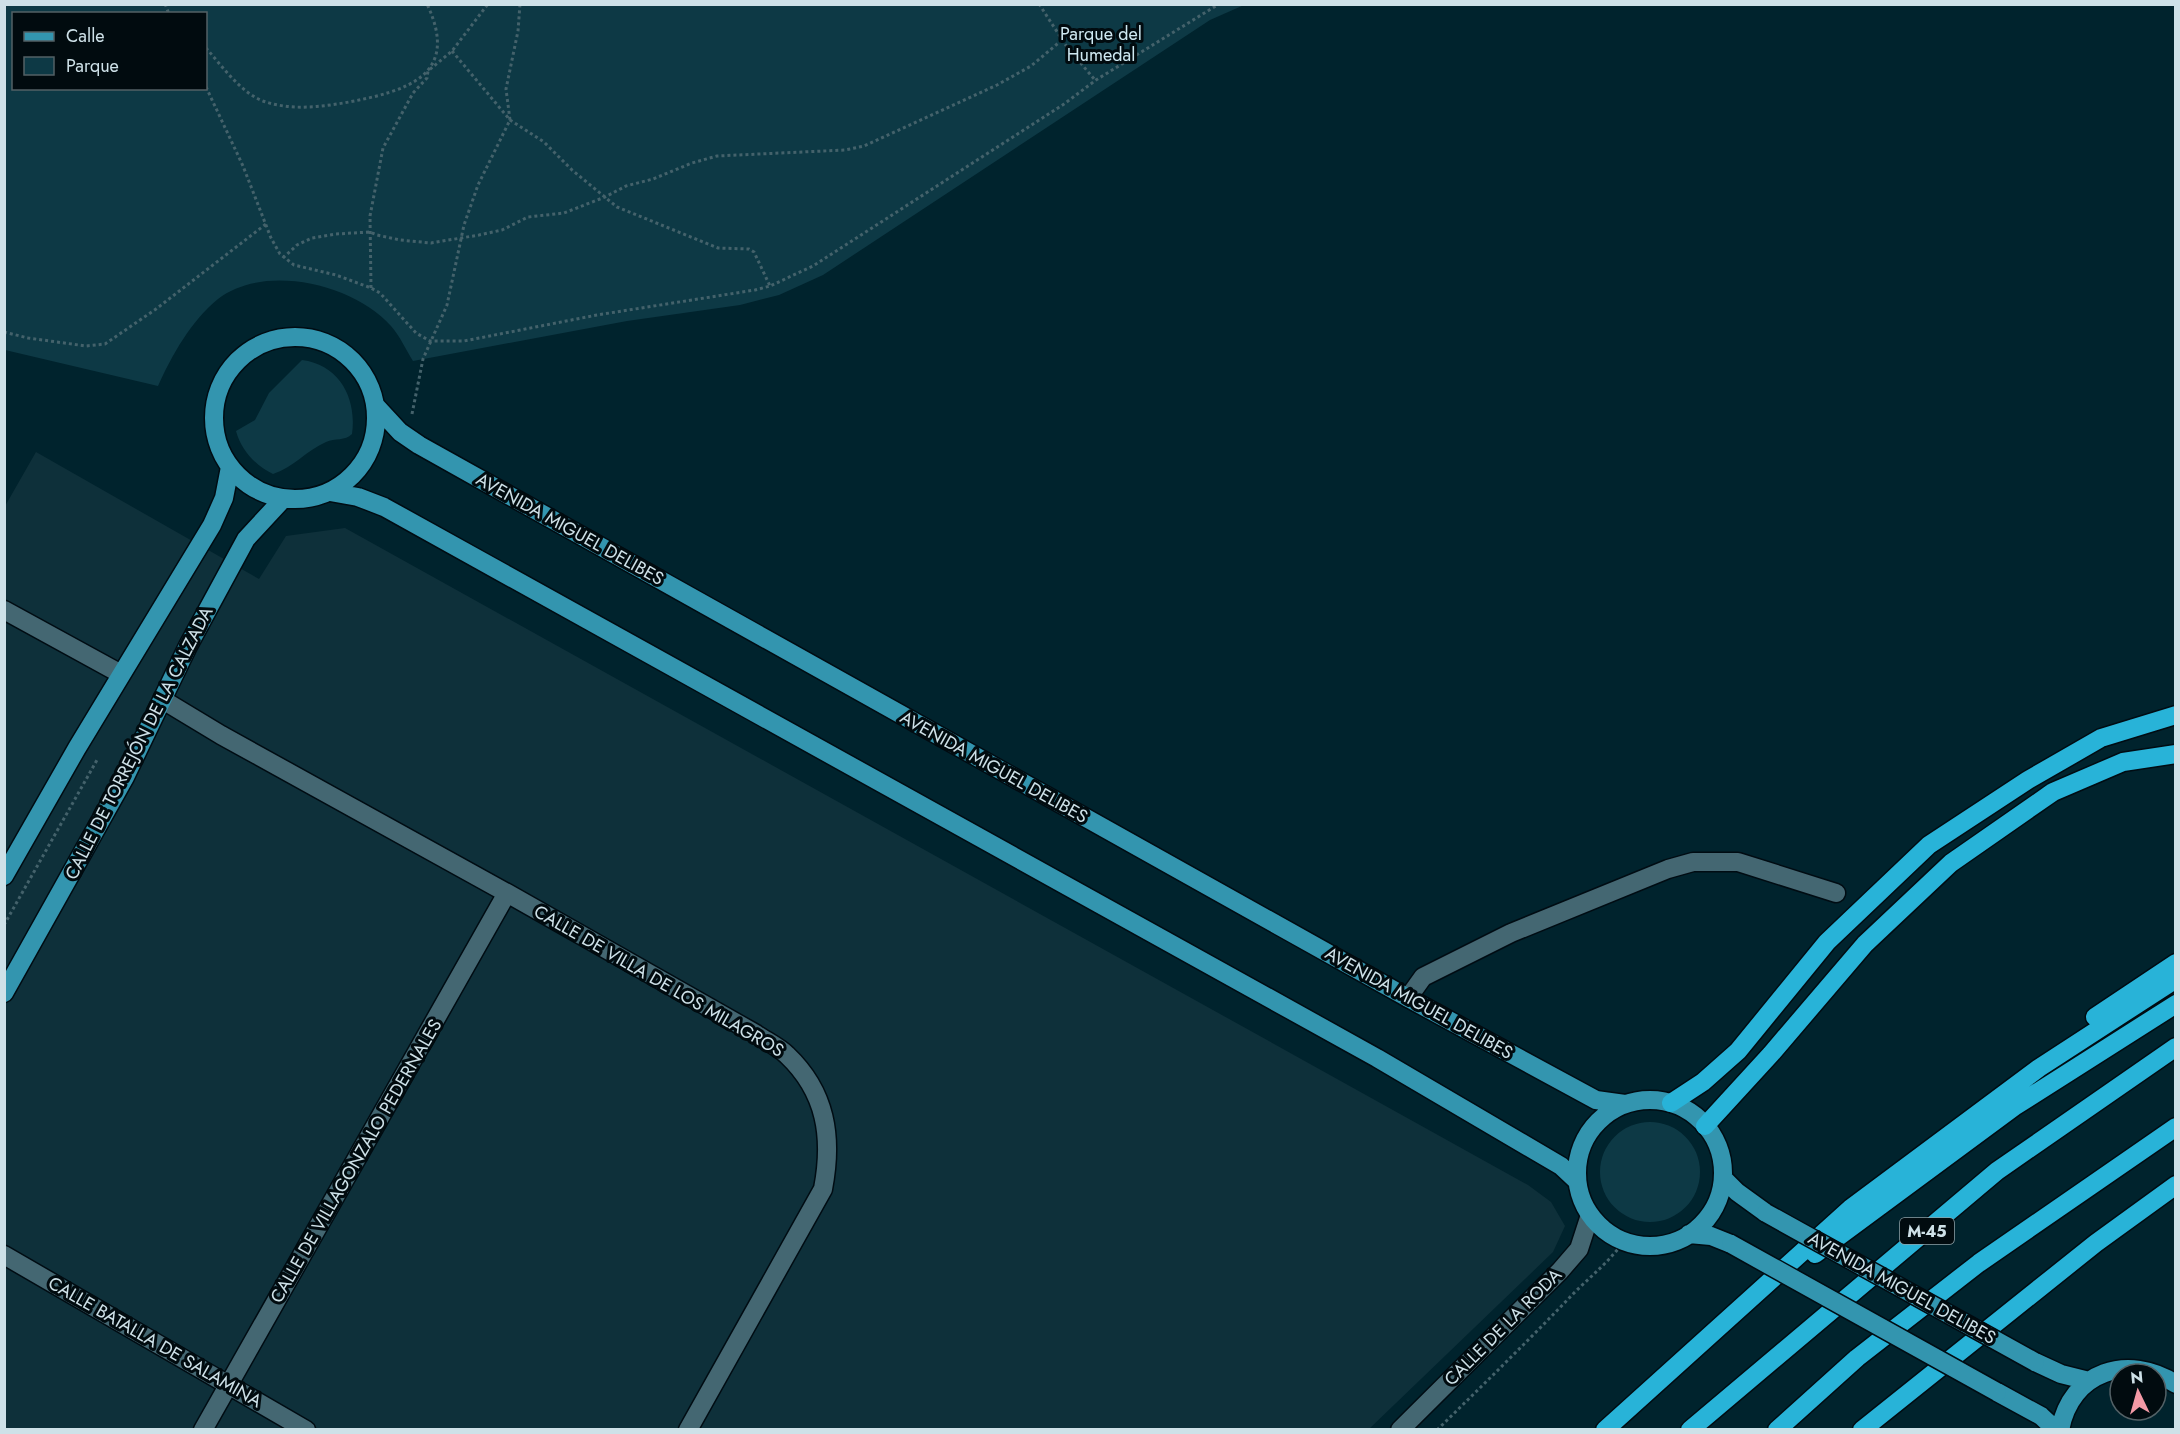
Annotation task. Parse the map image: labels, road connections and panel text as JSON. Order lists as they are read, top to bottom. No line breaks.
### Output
{"streets":{"highway":["M-45"],"main road":["AVENIDA MIGUEL DELIBES","CALLE DE TORREJÓN DE LA CALZADA"],"street":["CALLE DE VILLA DE LOS MILAGROS","CALLE DE VILLAGONZALO PEDERNALES","CALLE DE LA RODA","CALLE BATALLA DE SALAMINA"]},"crossings":[["AVENIDA MIGUEL DELIBES","CALLE DE TORREJÓN DE LA CALZADA"],["AVENIDA MIGUEL DELIBES","CALLE DE LA RODA"],["CALLE DE TORREJÓN DE LA CALZADA","CALLE DE VILLA DE LOS MILAGROS"],["CALLE DE VILLA DE LOS MILAGROS","CALLE DE VILLAGONZALO PEDERNALES"],["CALLE DE VILLAGONZALO PEDERNALES","CALLE BATALLA DE SALAMINA"]],"parks":["Parque del Humedal"],"legend":["Calle","Parque"],"north":"top"}
